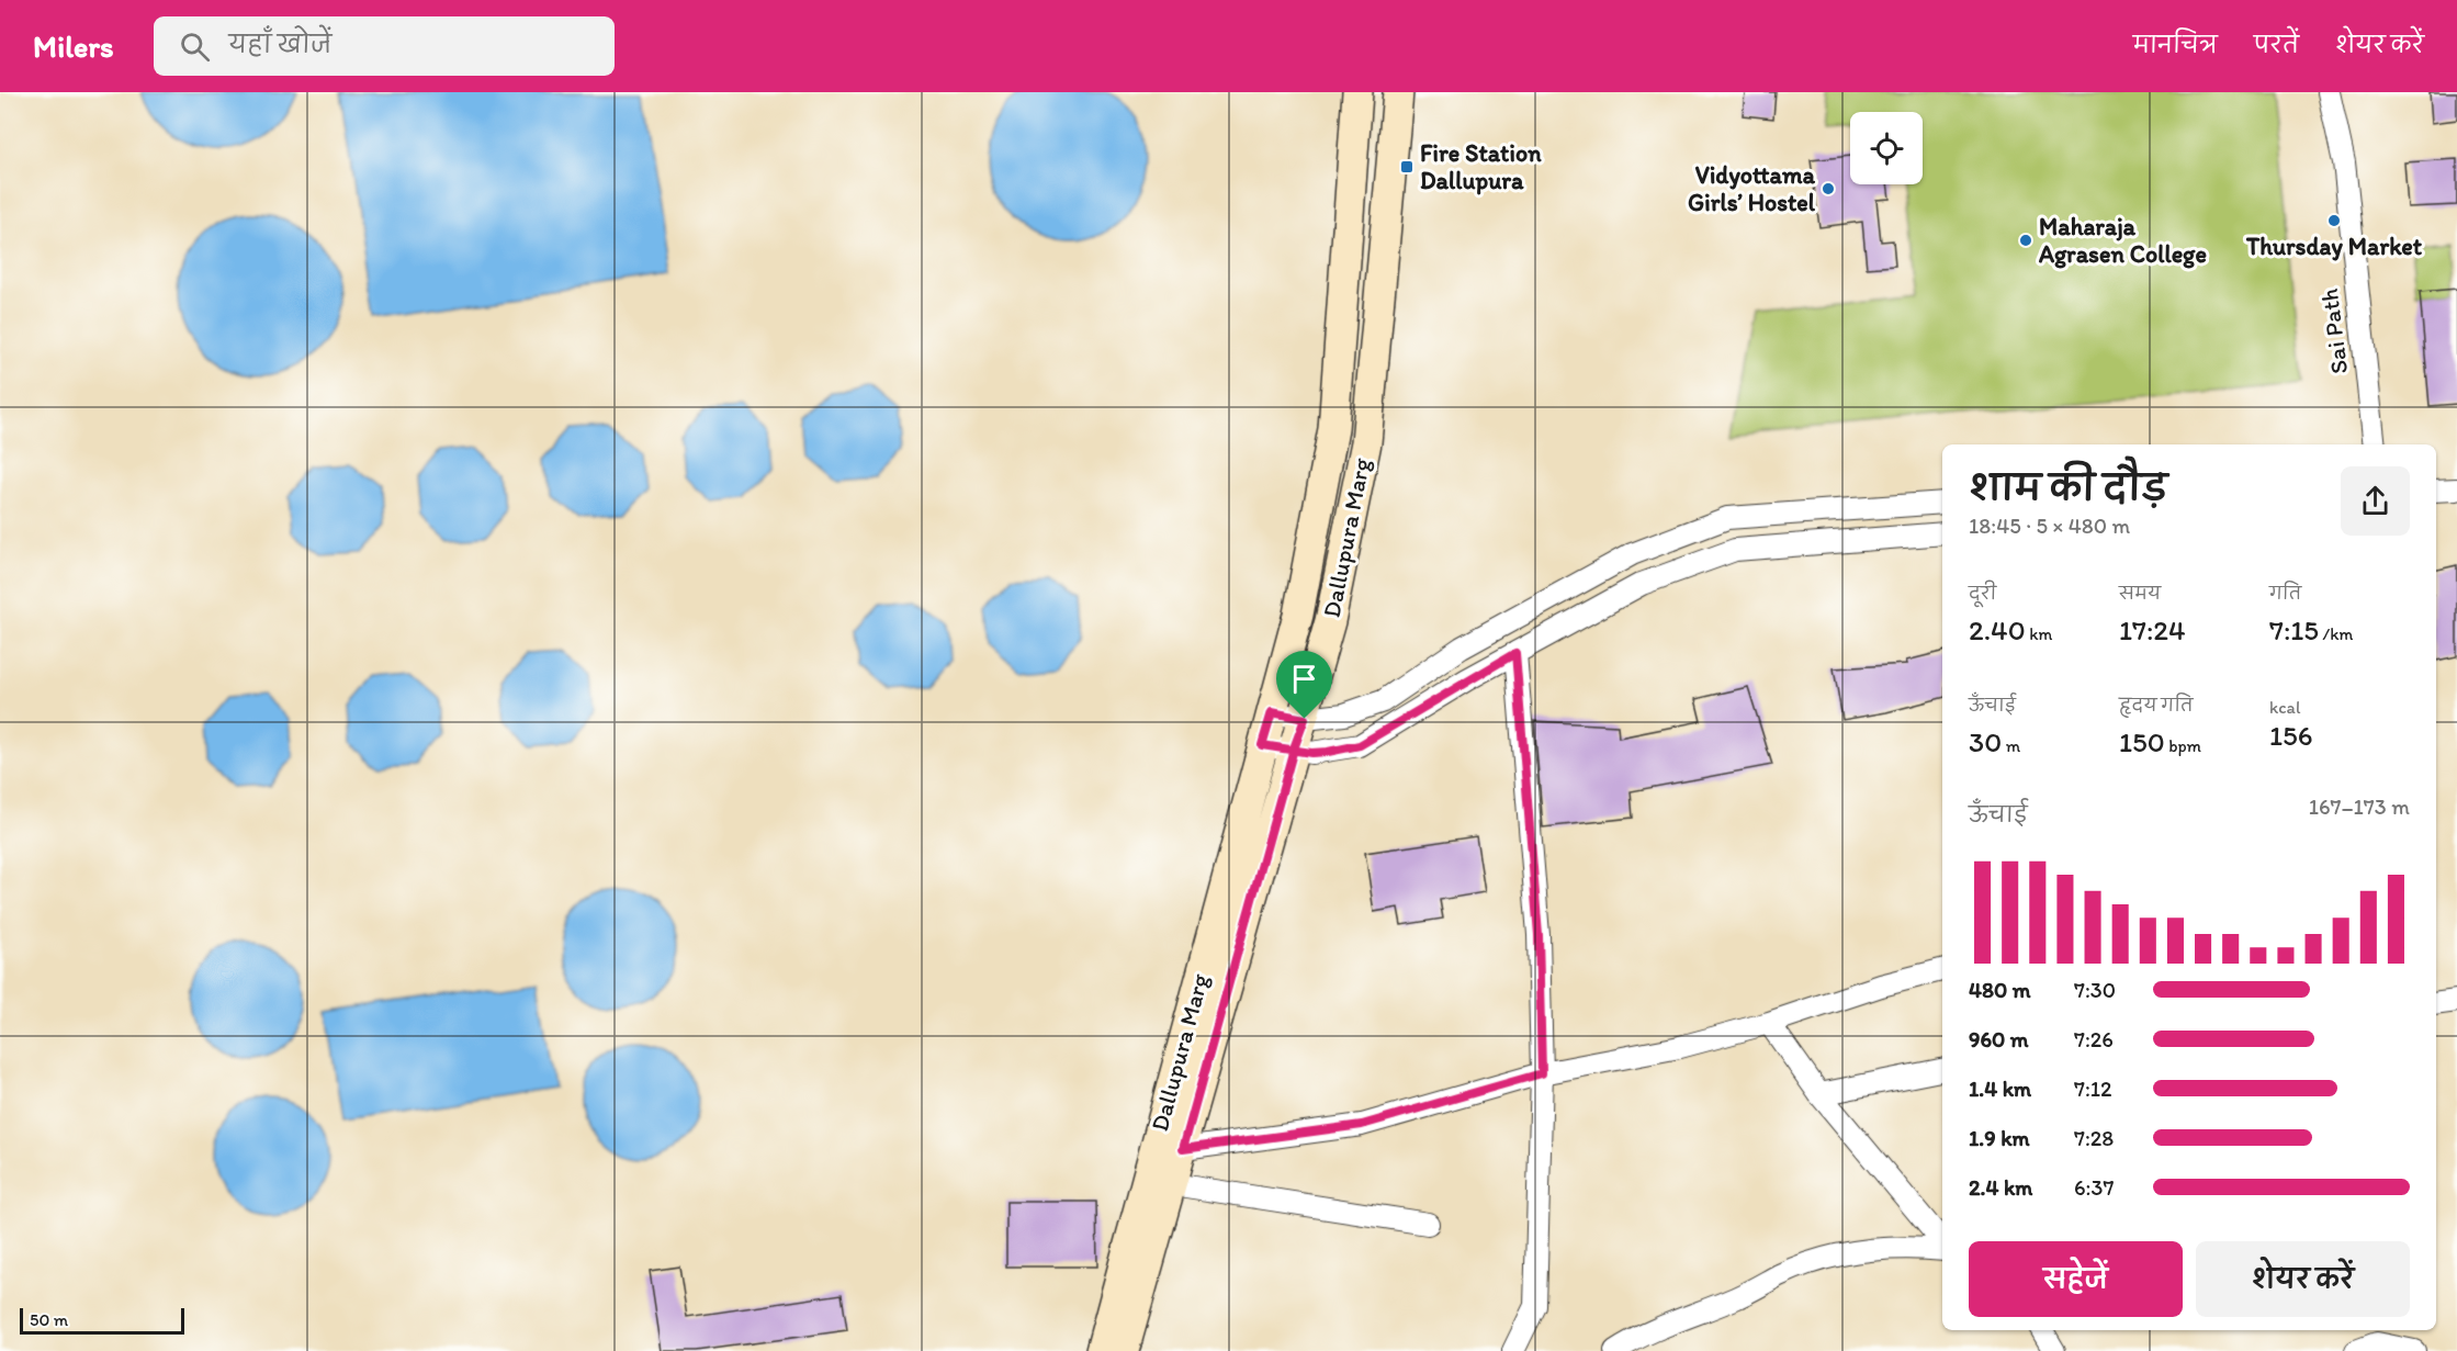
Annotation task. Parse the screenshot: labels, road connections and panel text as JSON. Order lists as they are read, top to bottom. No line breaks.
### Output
{"streets":{"main road":["Dallupura Marg"],"street":["Sai Path"]},"places":{"transit":["Fire Station Dallupura"],"other":["Vidyottama Girls’ Hostel","Thursday Market","Maharaja Agrasen College"]},"scale_bar":"50 m","page":{"header":"Milers","search":"यहाँ खोजें","nav":["मानचित्र","परतें","शेयर करें"],"heading":["शाम की दौड़","18:45 · 5 × 480 m"],"stats":[["दूरी","2.40 km"],["समय","17:24"],["गति","7:15 /km"],["ऊँचाई","30 m"],["हृदय गति","150 bpm"],["kcal","156"]],"chart":["ऊँचाई","167–173 m"],"list":[{"name":"480 m","note":"7:30"},{"name":"960 m","note":"7:26"},{"name":"1.4 km","note":"7:12"},{"name":"1.9 km","note":"7:28"},{"name":"2.4 km","note":"6:37"}],"buttons":["सहेजें","शेयर करें"],"scale":"50 m"}}
